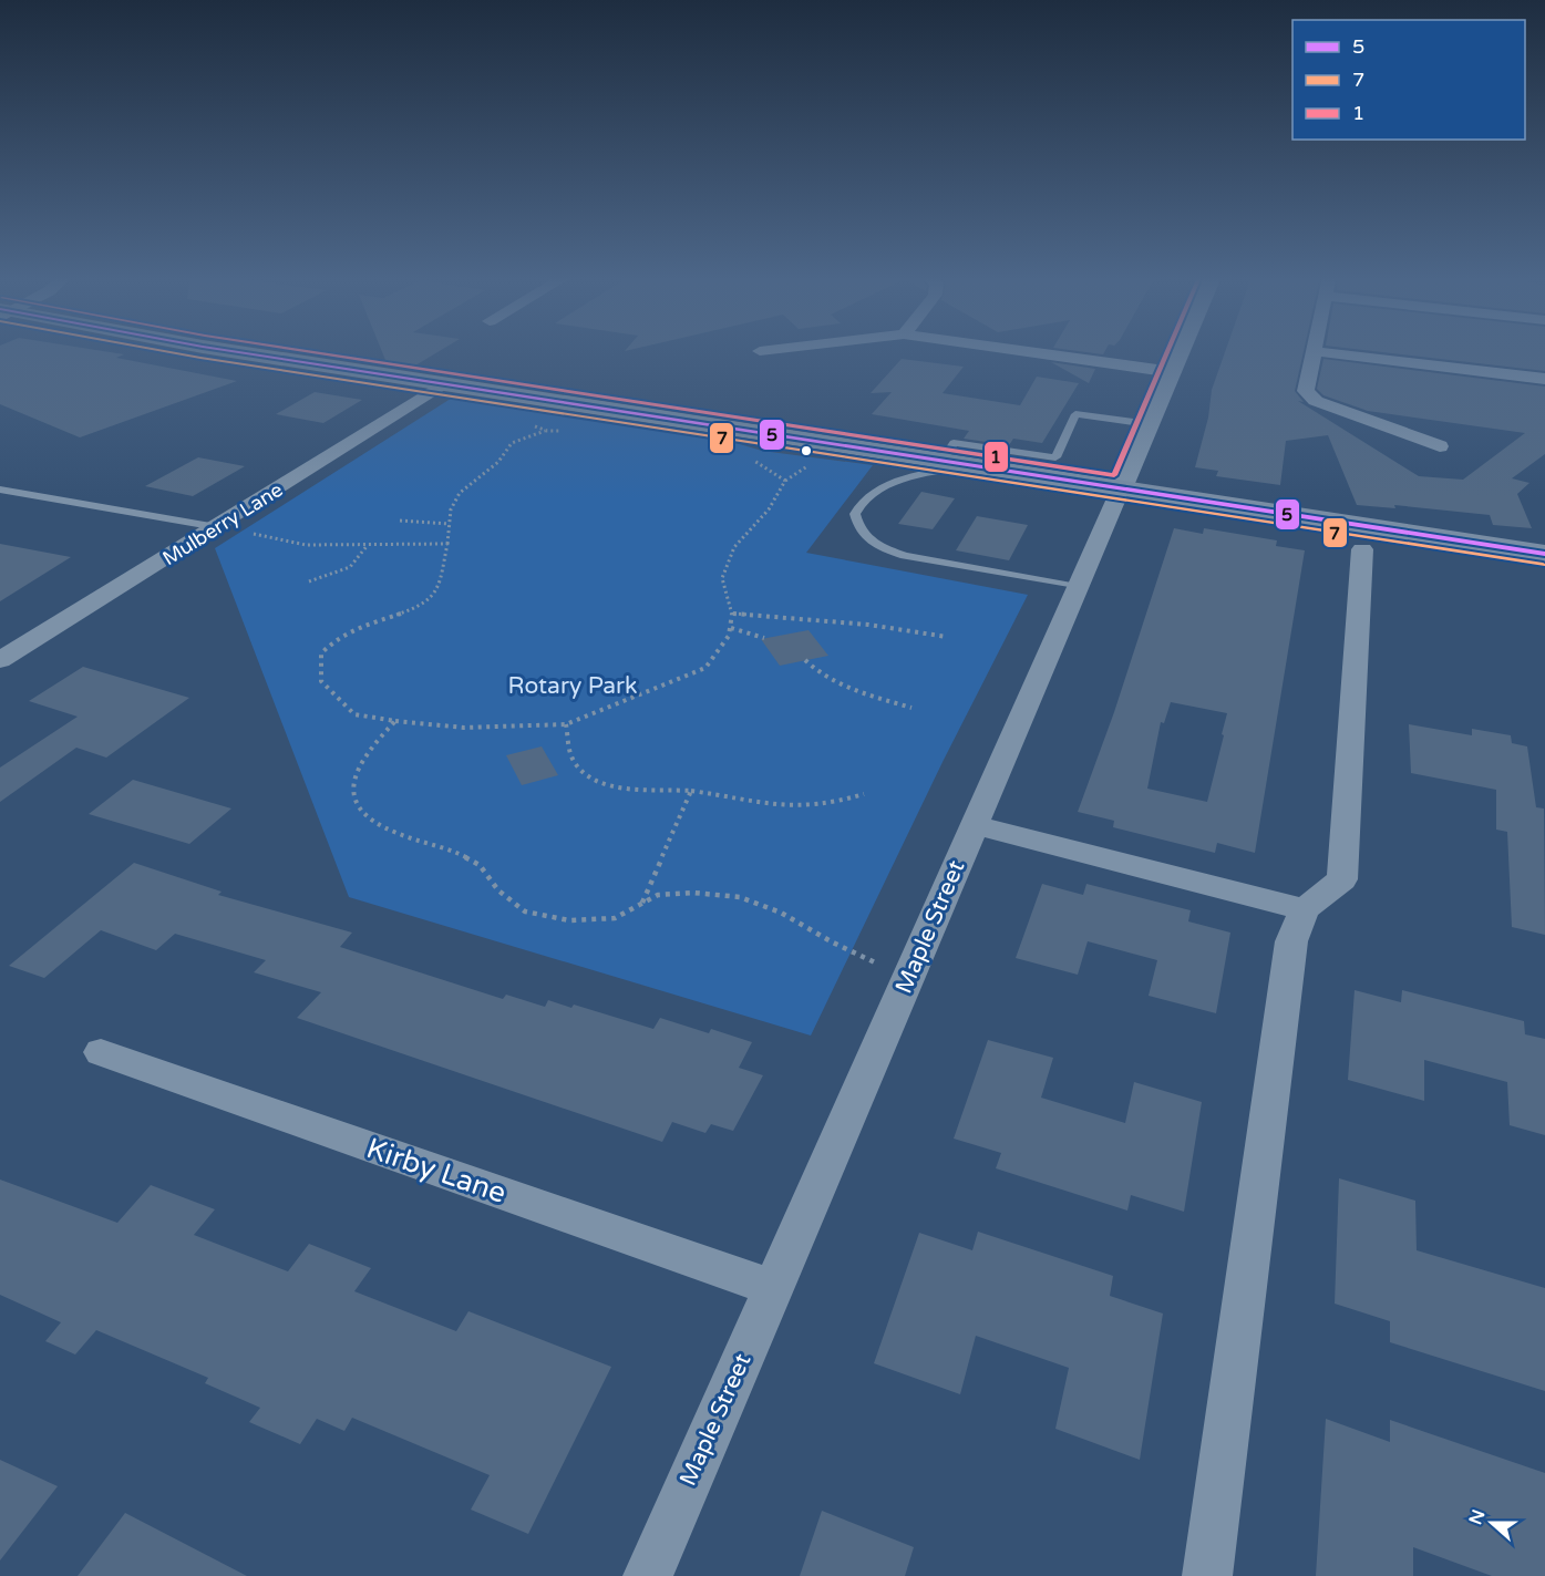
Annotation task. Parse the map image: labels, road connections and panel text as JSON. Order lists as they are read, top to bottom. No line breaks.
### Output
{"streets":{"street":["Mulberry Lane","Maple Street","Kirby Lane"]},"crossings":[["Maple Street","Kirby Lane"]],"parks":["Rotary Park"],"lines":["transit line 5","transit line 7","transit line 1"],"legend":["5","7","1"],"north":"left"}
